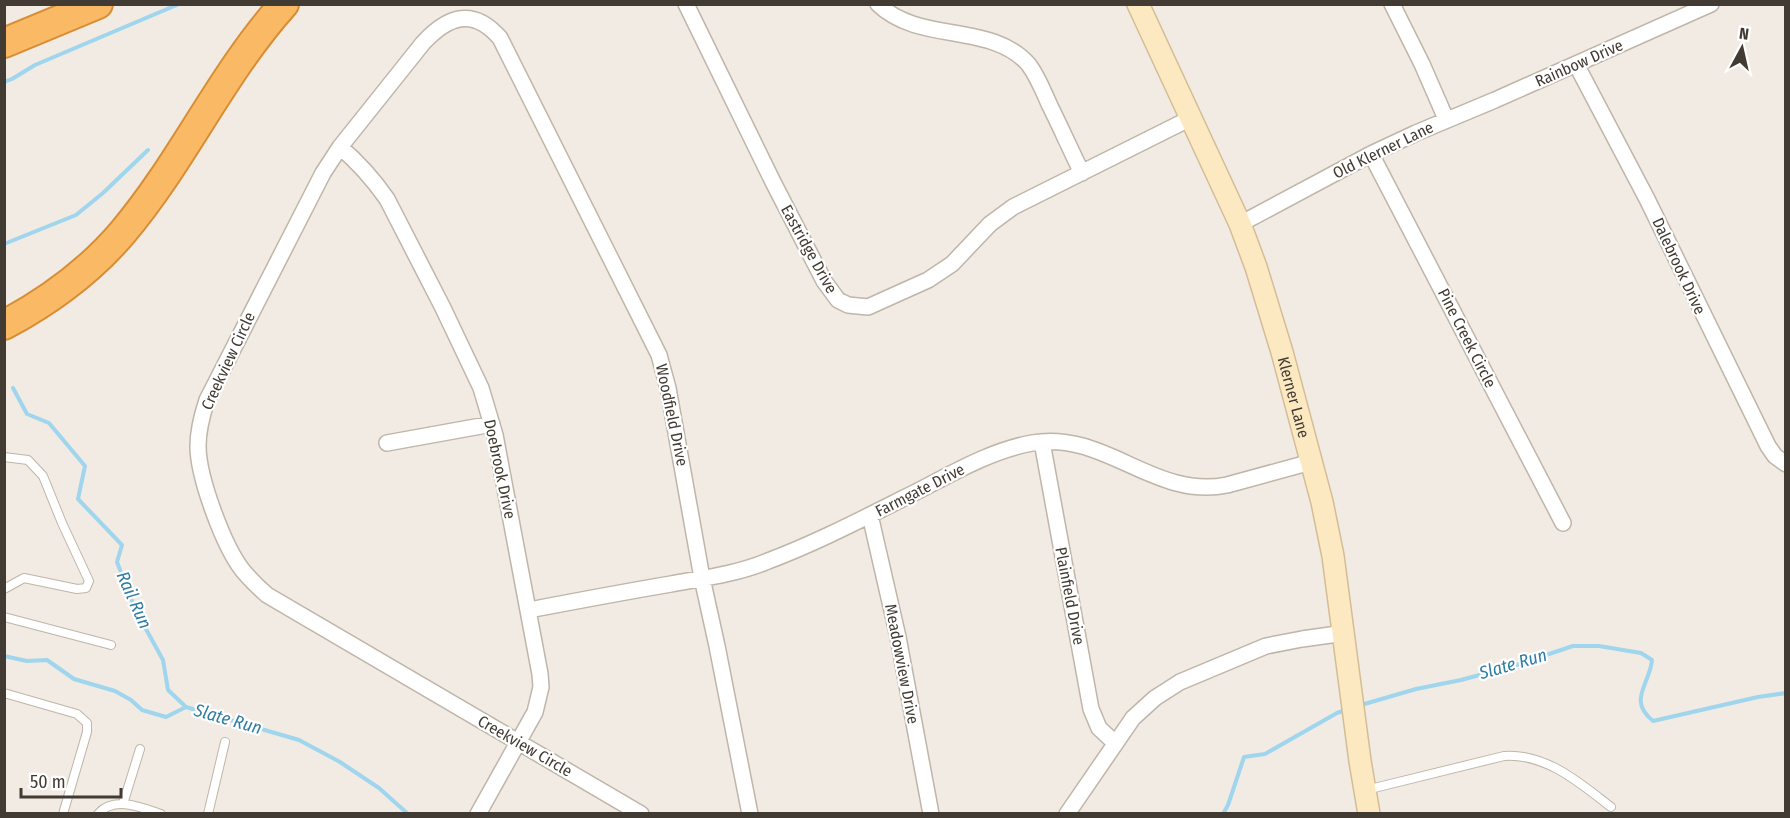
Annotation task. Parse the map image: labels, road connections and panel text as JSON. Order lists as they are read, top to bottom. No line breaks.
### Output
{"streets":{"street":["Rainbow Drive","Old Klerner Lane","Eastridge Drive","Dalebrook Drive","Pine Creek Circle","Creekview Circle","Klerner Lane","Woodfield Drive","Doebrook Drive","Farmgate Drive","Plainfield Drive","Meadowview Drive"]},"crossings":[["Rainbow Drive","Old Klerner Lane"],["Rainbow Drive","Dalebrook Drive"],["Old Klerner Lane","Pine Creek Circle"],["Old Klerner Lane","Klerner Lane"],["Eastridge Drive","Klerner Lane"],["Creekview Circle","Woodfield Drive"],["Creekview Circle","Doebrook Drive"],["Klerner Lane","Farmgate Drive"],["Woodfield Drive","Farmgate Drive"],["Doebrook Drive","Farmgate Drive"],["Farmgate Drive","Plainfield Drive"],["Farmgate Drive","Meadowview Drive"]],"water":["Rail Run","Slate Run"],"scale_bar":"50 m","north":"top"}
